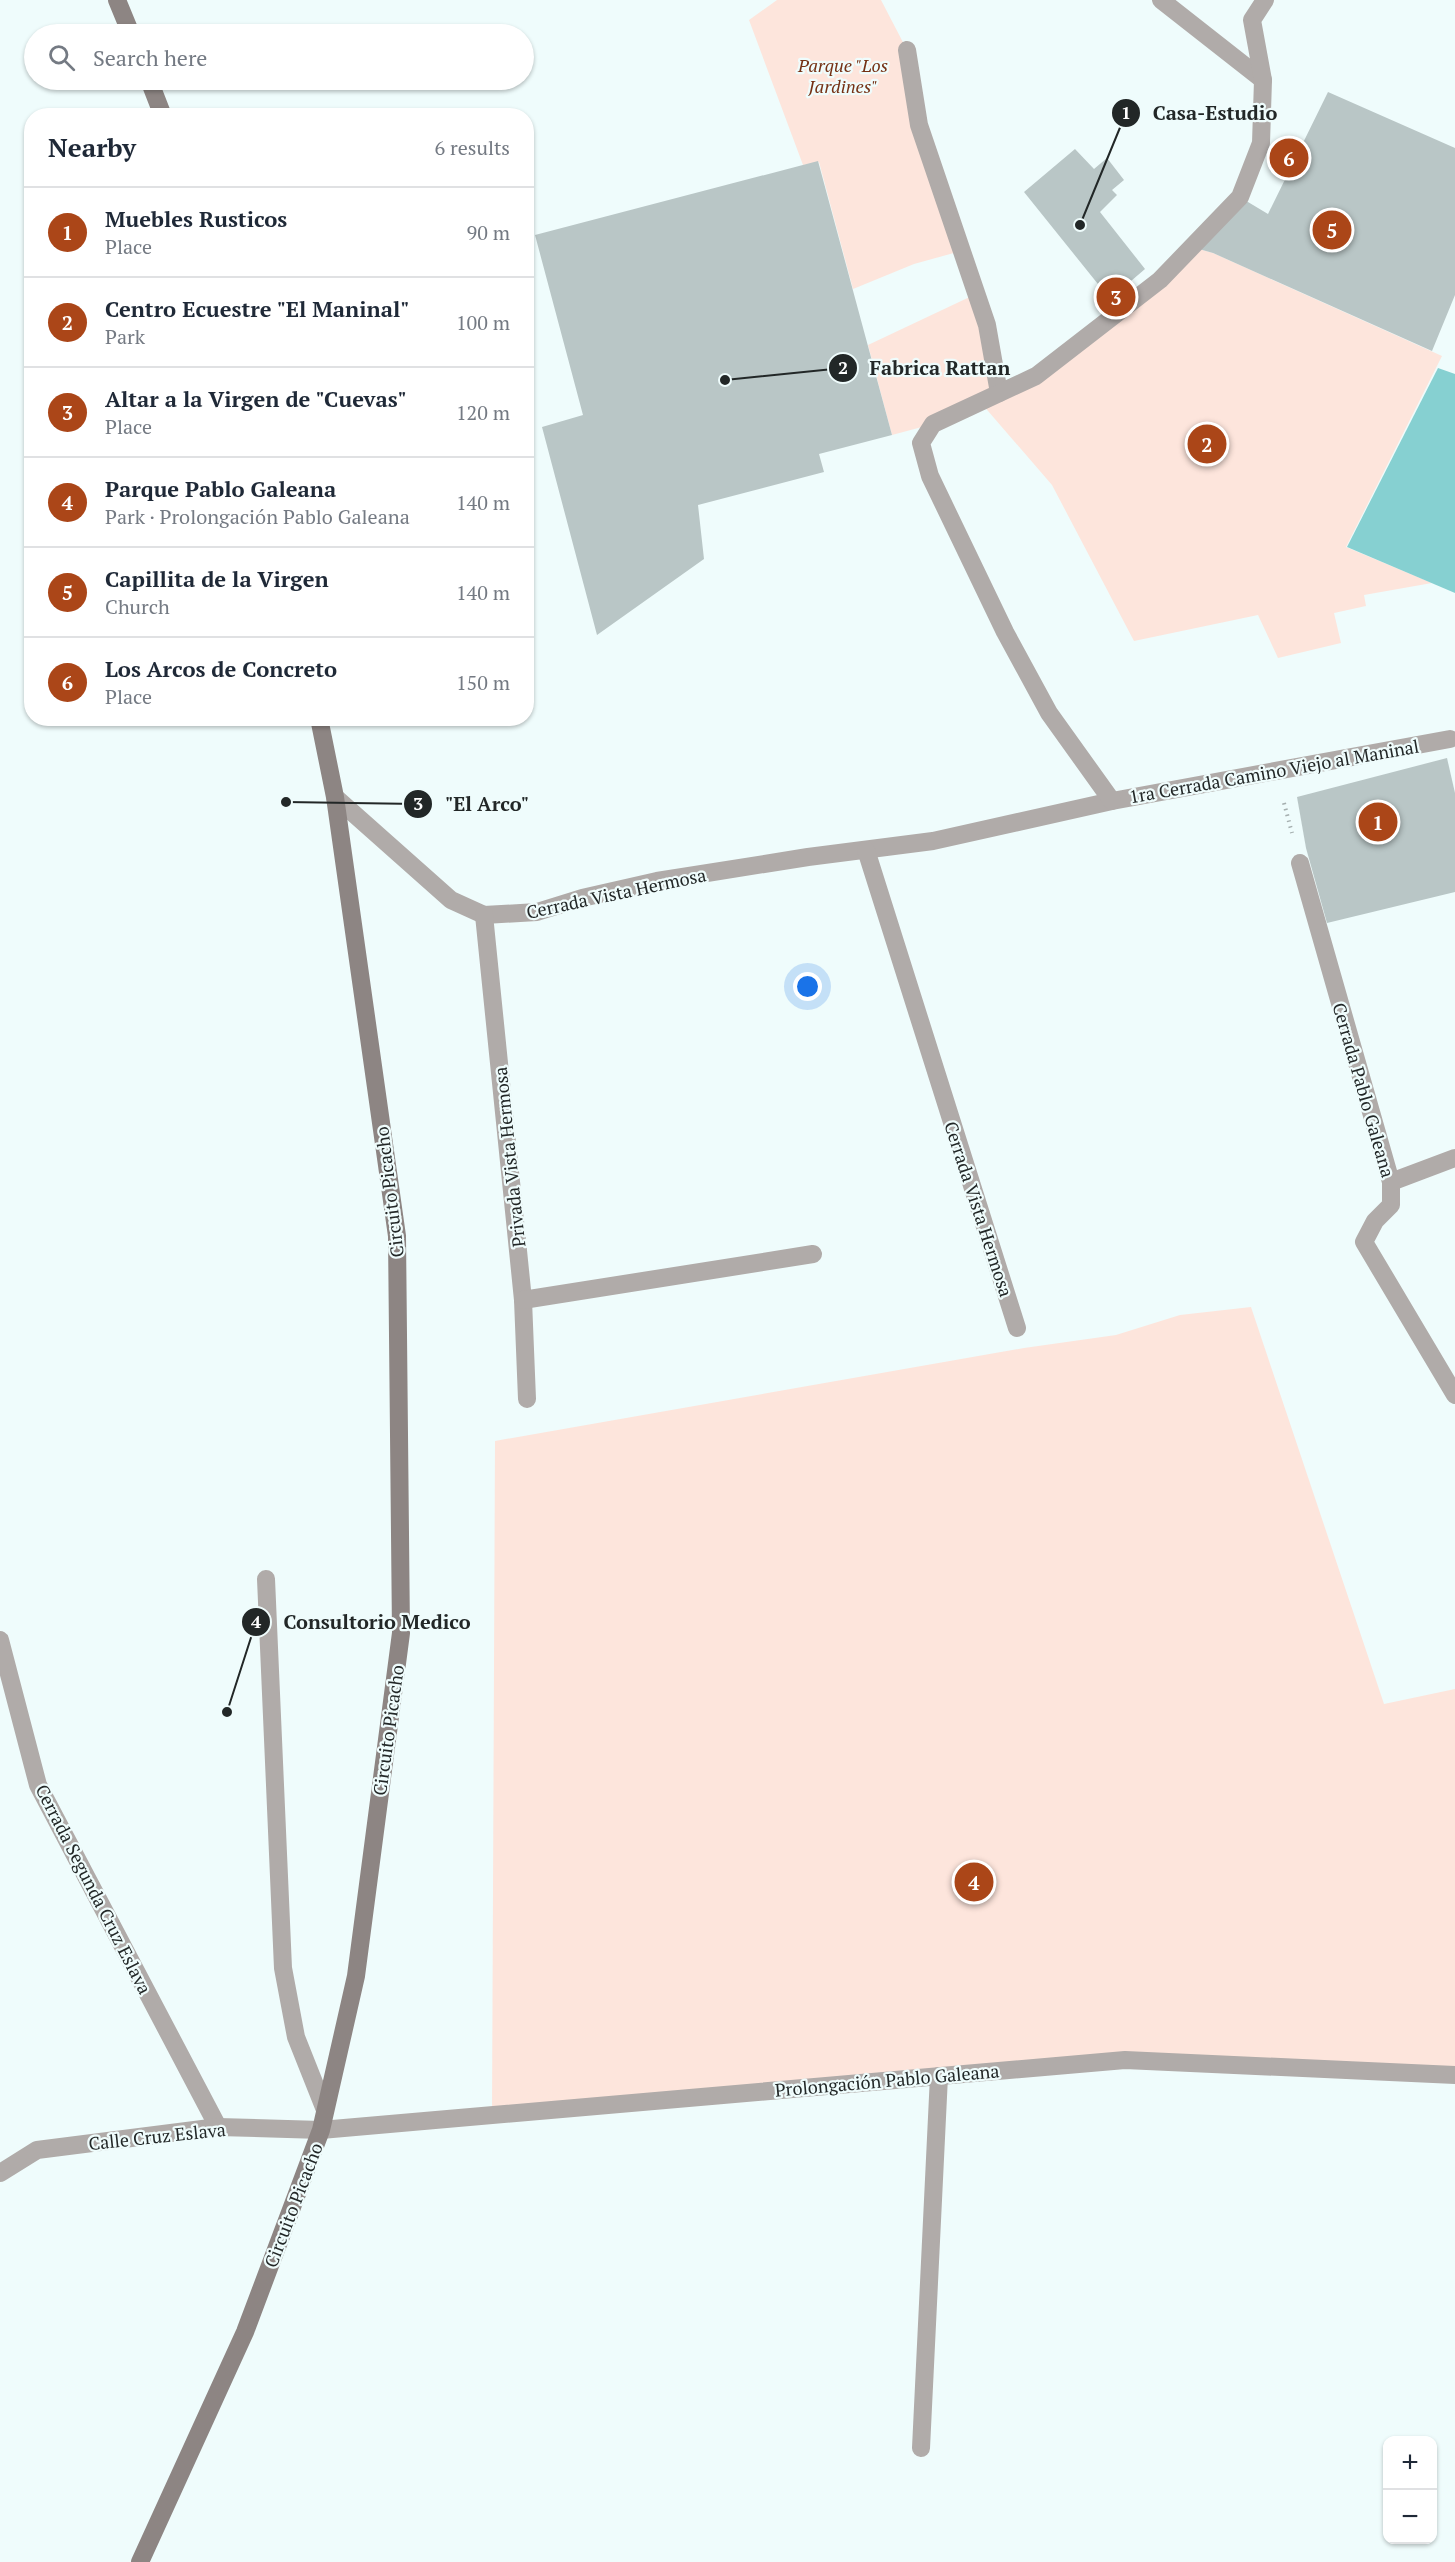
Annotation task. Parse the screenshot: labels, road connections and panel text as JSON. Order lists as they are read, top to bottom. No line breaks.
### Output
{"streets":{"main road":["Circuito Picacho"],"street":["1ra Cerrada Camino Viejo al Maninal","Cerrada Vista Hermosa","Cerrada Pablo Galeana","Privada Vista Hermosa","Cerrada Segunda Cruz Eslava","Prolongación Pablo Galeana","Calle Cruz Eslava"]},"crossings":[["1ra Cerrada Camino Viejo al Maninal","Cerrada Vista Hermosa"],["Cerrada Vista Hermosa","Privada Vista Hermosa"],["Cerrada Vista Hermosa","Circuito Picacho"],["Circuito Picacho","Prolongación Pablo Galeana"],["Circuito Picacho","Calle Cruz Eslava"],["Cerrada Segunda Cruz Eslava","Calle Cruz Eslava"],["Prolongación Pablo Galeana","Calle Cruz Eslava"]],"parks":["Parque \"Los Jardines\""],"places":["Casa-Estudio","Fabrica Rattan","\"El Arco\"","Consultorio Medico"],"page":{"search":"Search here","heading":["Nearby","6 results"],"pins":["6","5","3","2","1","4"],"list":[{"mark":"1","name":"Muebles Rusticos","note":"Place","value":"90 m"},{"mark":"2","name":"Centro Ecuestre \"El Maninal\"","note":"Park","value":"100 m"},{"mark":"3","name":"Altar a la Virgen de \"Cuevas\"","note":"Place","value":"120 m"},{"mark":"4","name":"Parque Pablo Galeana","note":"Park · Prolongación Pablo Galeana","value":"140 m"},{"mark":"5","name":"Capillita de la Virgen","note":"Church","value":"140 m"},{"mark":"6","name":"Los Arcos de Concreto","note":"Place","value":"150 m"}],"map_buttons":["+","−"]}}
